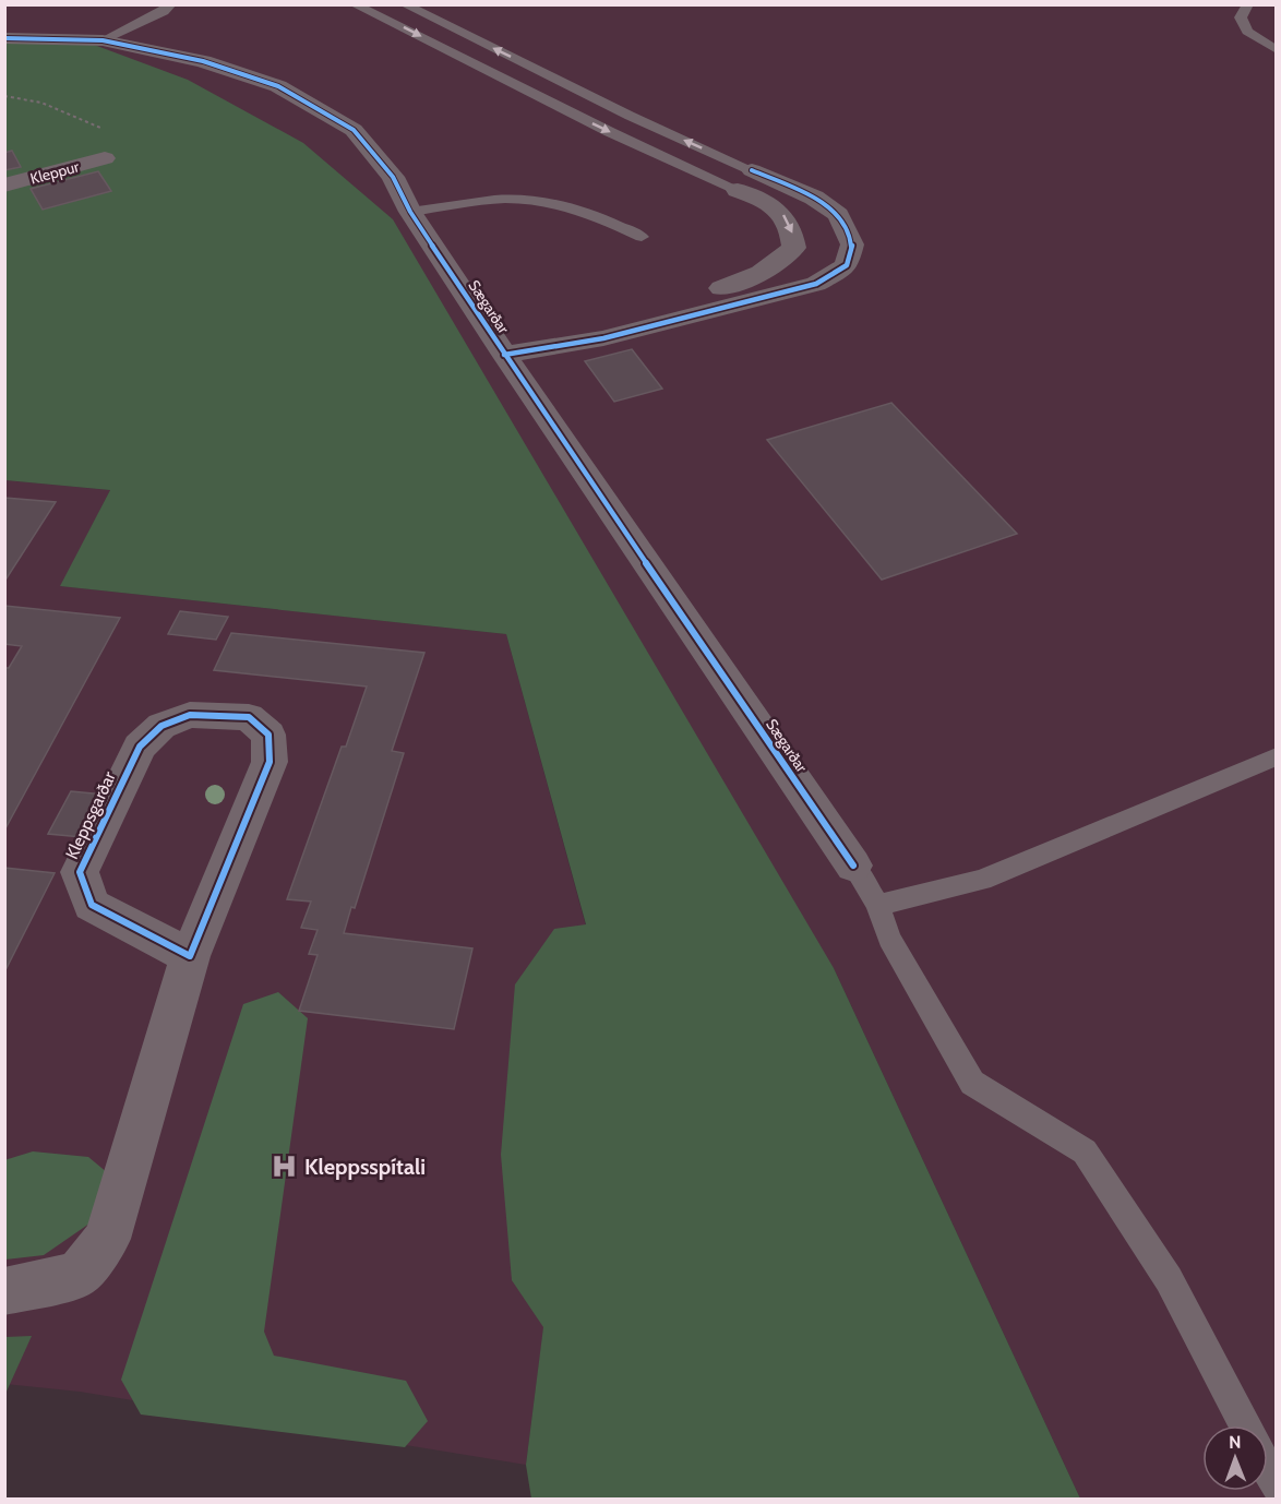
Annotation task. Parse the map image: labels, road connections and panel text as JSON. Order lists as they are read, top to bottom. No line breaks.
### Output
{"streets":{"street":["Kleppur","Sægarðar","Kleppsgarðar"]},"places":{"hospital":["Kleppsspítali"]},"north":"top"}
